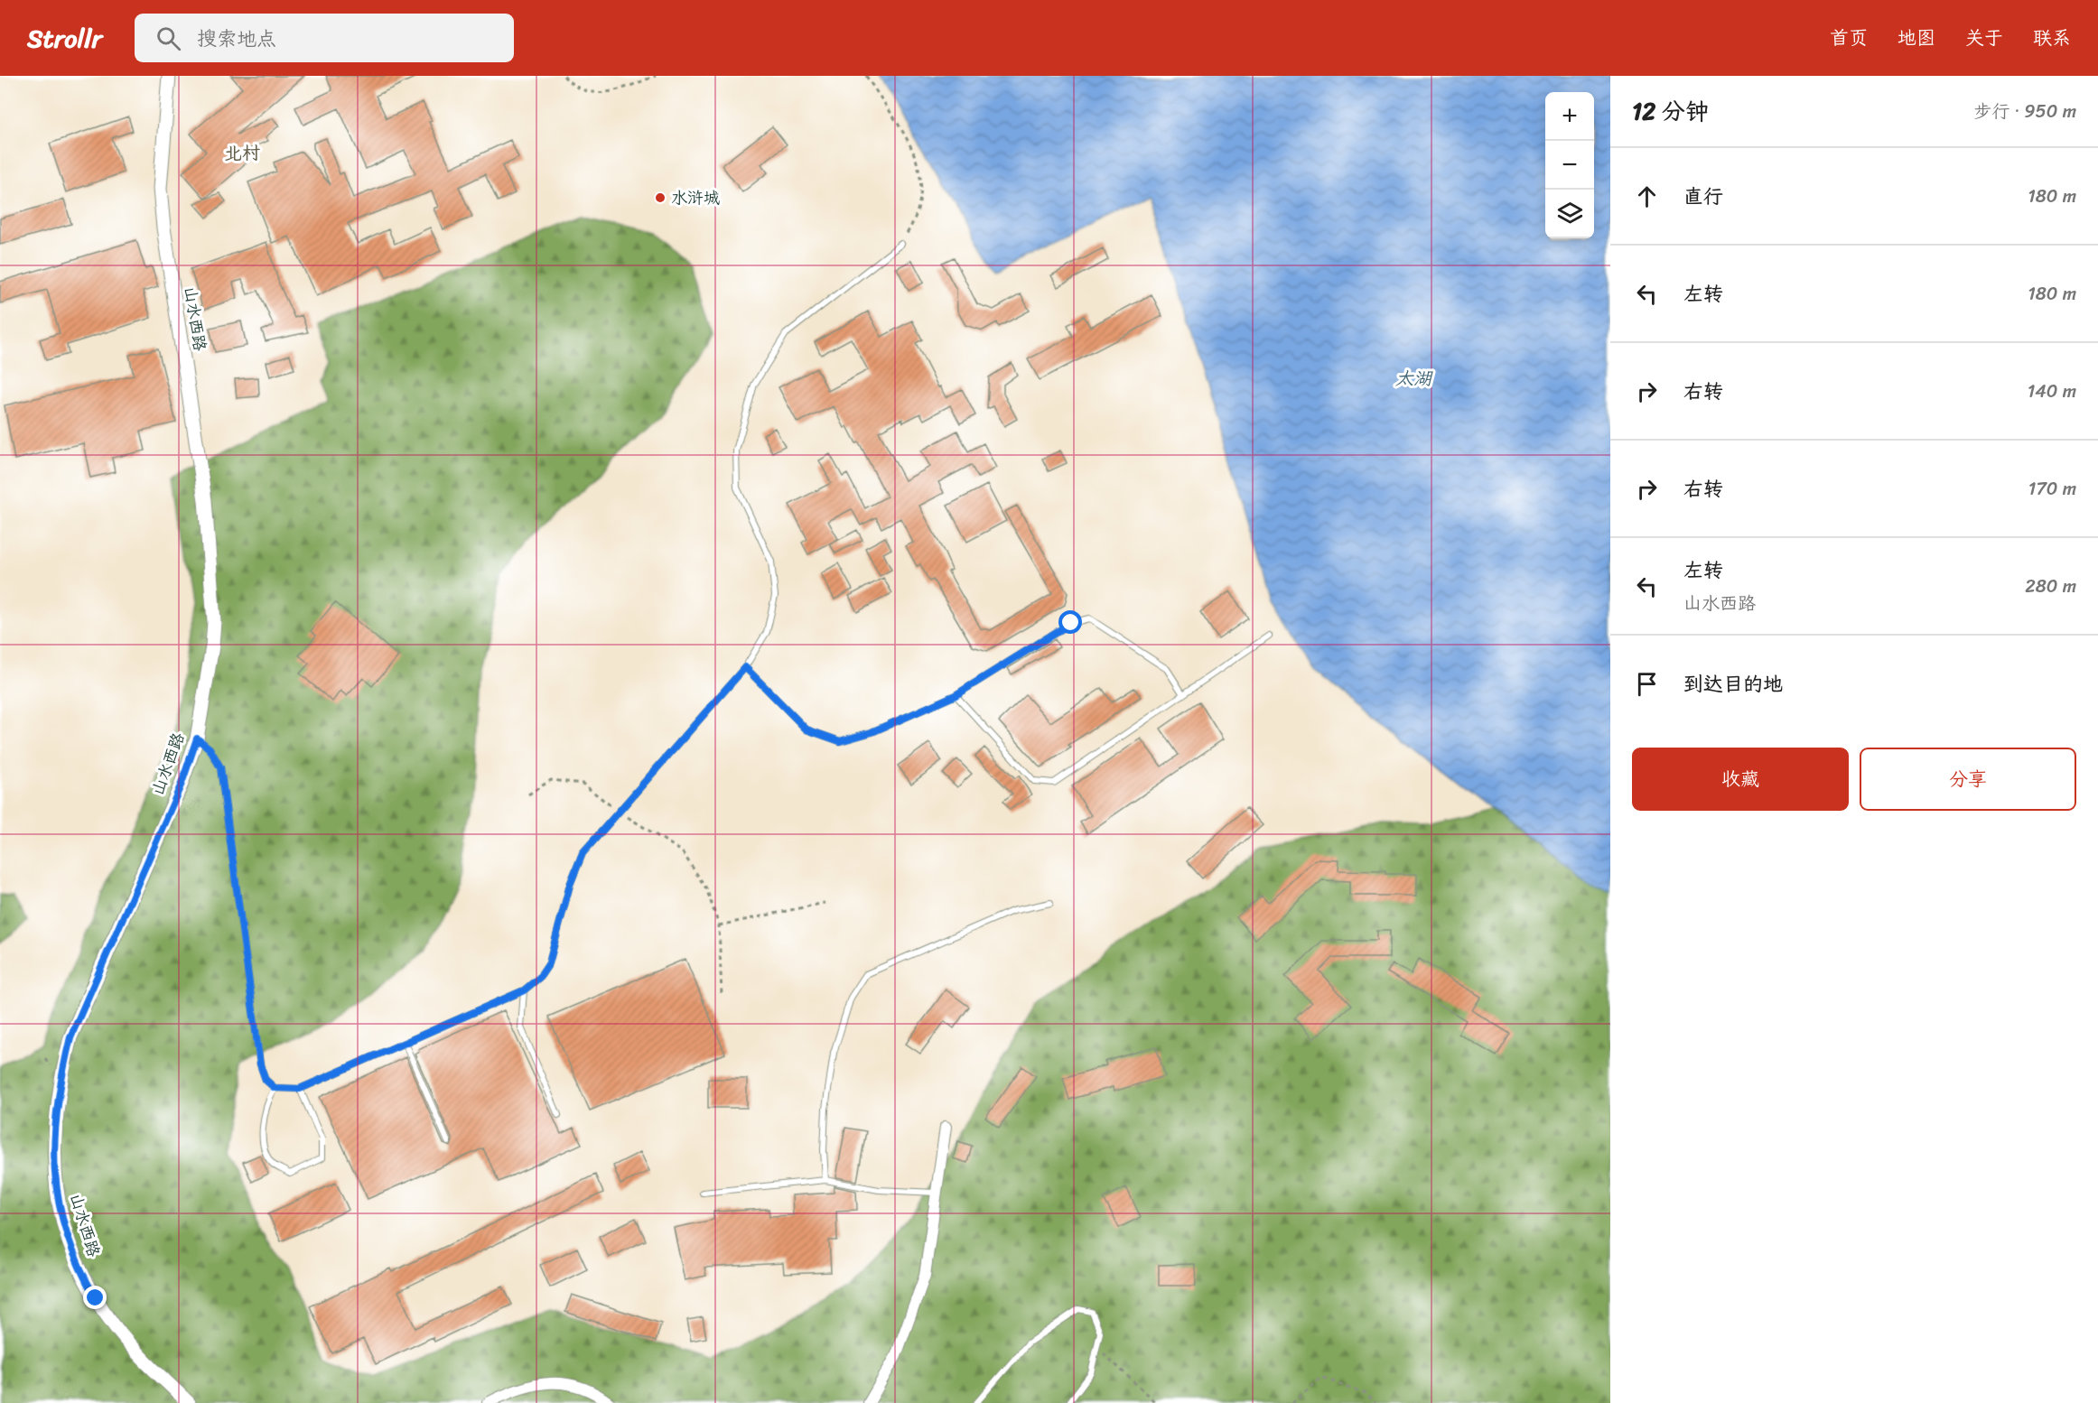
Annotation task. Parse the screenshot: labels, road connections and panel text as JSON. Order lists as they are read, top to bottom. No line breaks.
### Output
{"streets":{"street":["山水西路"]},"districts":["北村"],"water":["太湖"],"places":["水浒城"],"page":{"header":"Strollr","search":"搜索地点","nav":["首页","地图","关于","联系"],"heading":["12 分钟","步行 · 950 m"],"map_buttons":["+","−"],"list":[["直行","180 m"],["左转","180 m"],["右转","140 m"],["右转","170 m"],["左转","山水西路","280 m"],"到达目的地"],"buttons":["收藏","分享"]}}
